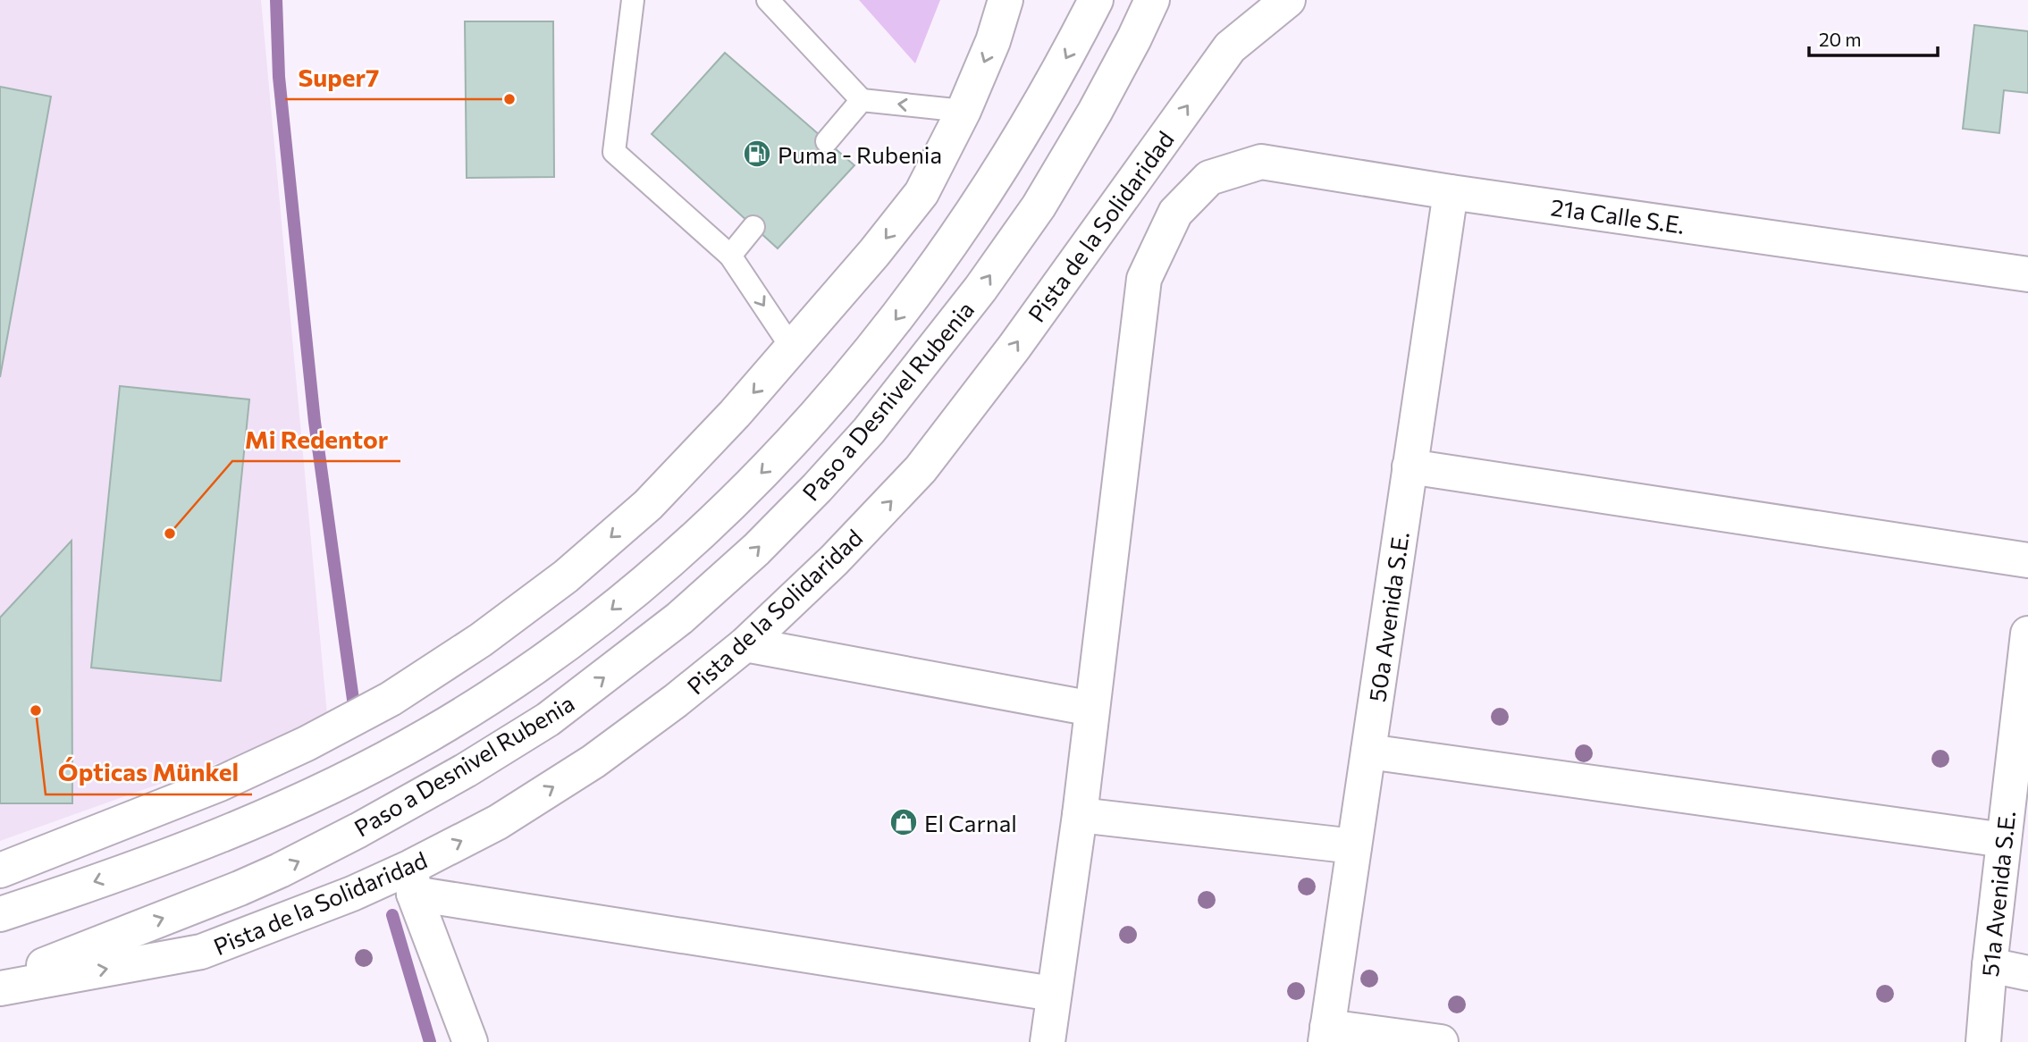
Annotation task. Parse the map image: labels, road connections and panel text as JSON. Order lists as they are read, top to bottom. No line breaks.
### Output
{"streets":{"main road":["21a Calle S.E.","Pista de la Solidaridad","Paso a Desnivel Rubenia","50a Avenida S.E.","51a Avenida S.E."]},"crossings":[["21a Calle S.E.","50a Avenida S.E."],["Pista de la Solidaridad","Paso a Desnivel Rubenia"]],"places":{"other":["Super7","Mi Redentor","Ópticas Münkel"],"fuel station":["Puma - Rubenia"],"shop":["El Carnal"]},"scale_bar":"20 m"}
